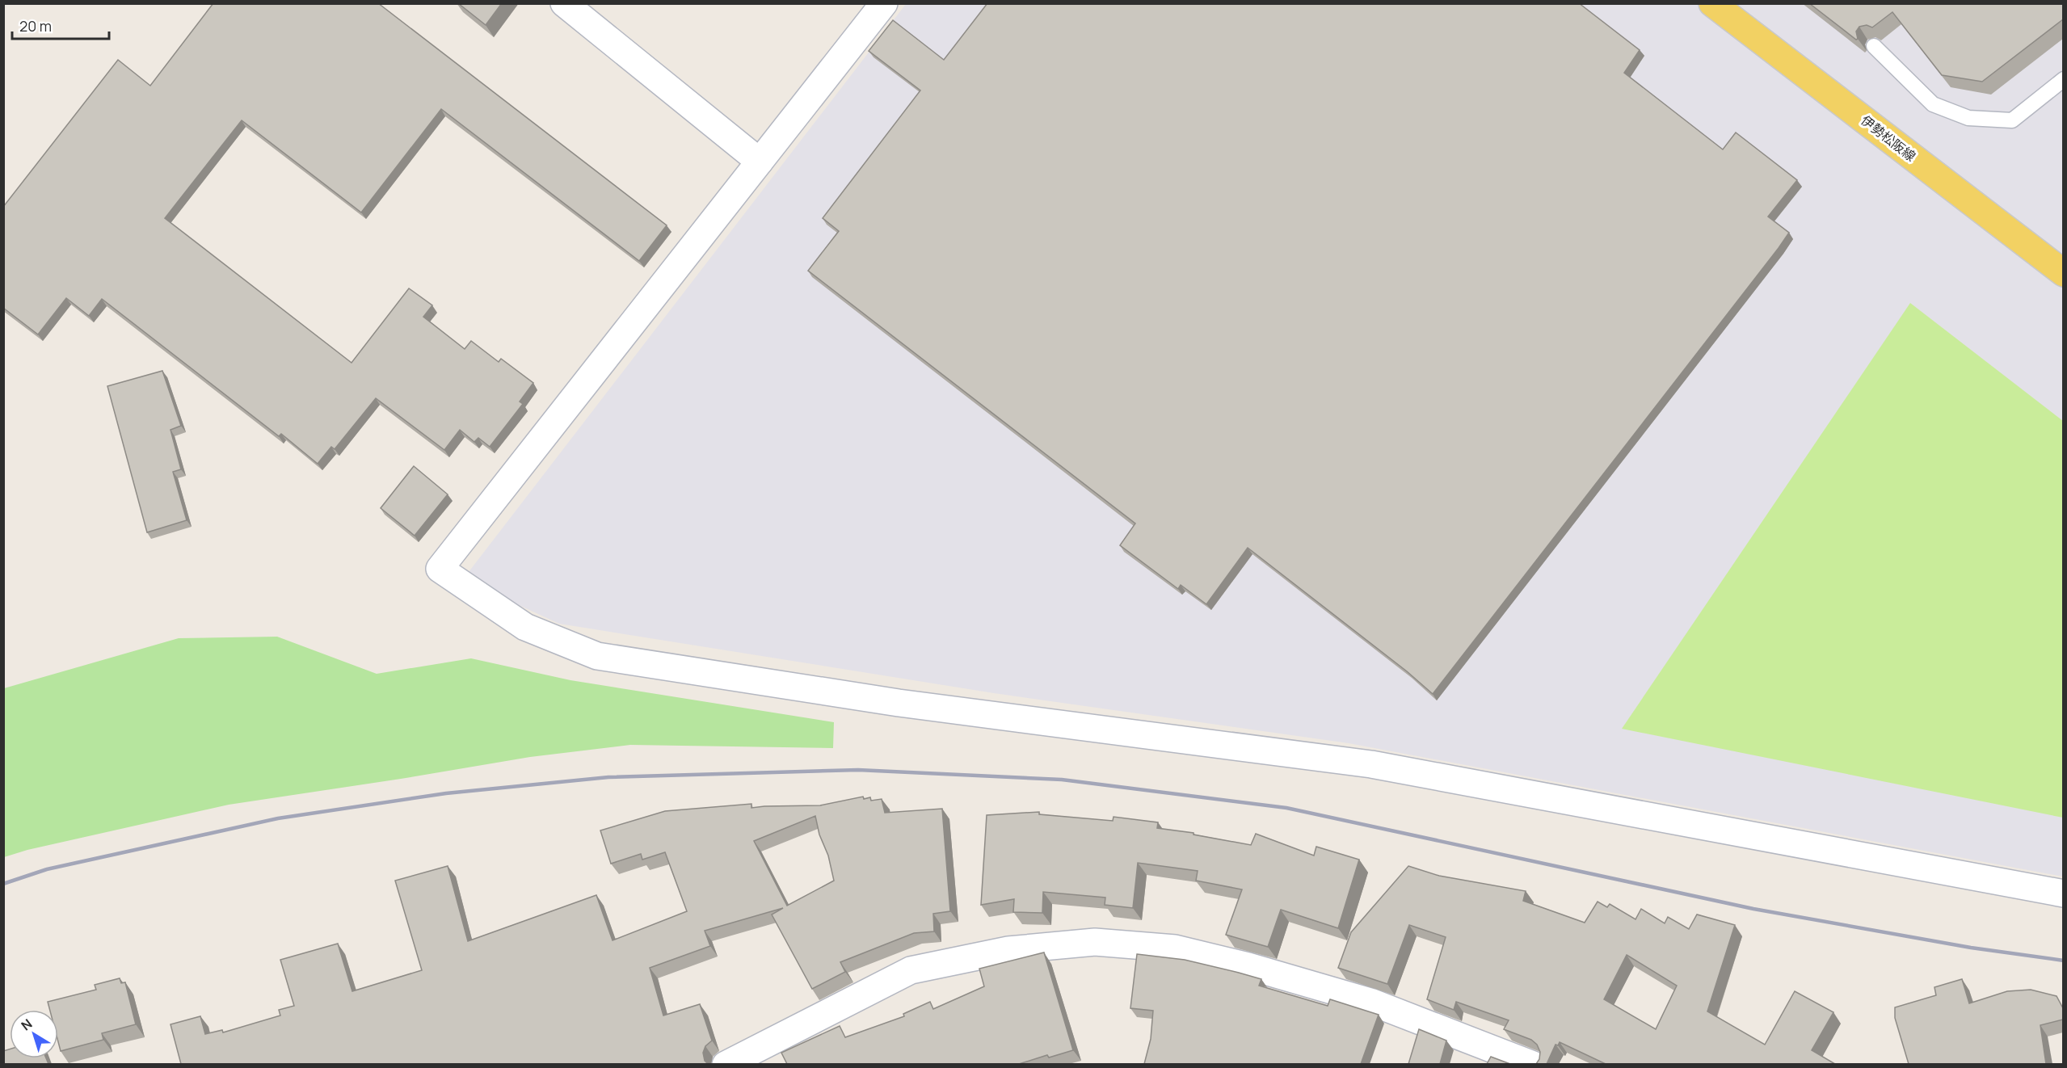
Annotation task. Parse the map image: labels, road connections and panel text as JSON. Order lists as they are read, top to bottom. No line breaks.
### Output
{"streets":{"main road":["伊勢松阪線"]},"scale_bar":"20 m","north":"top left"}
